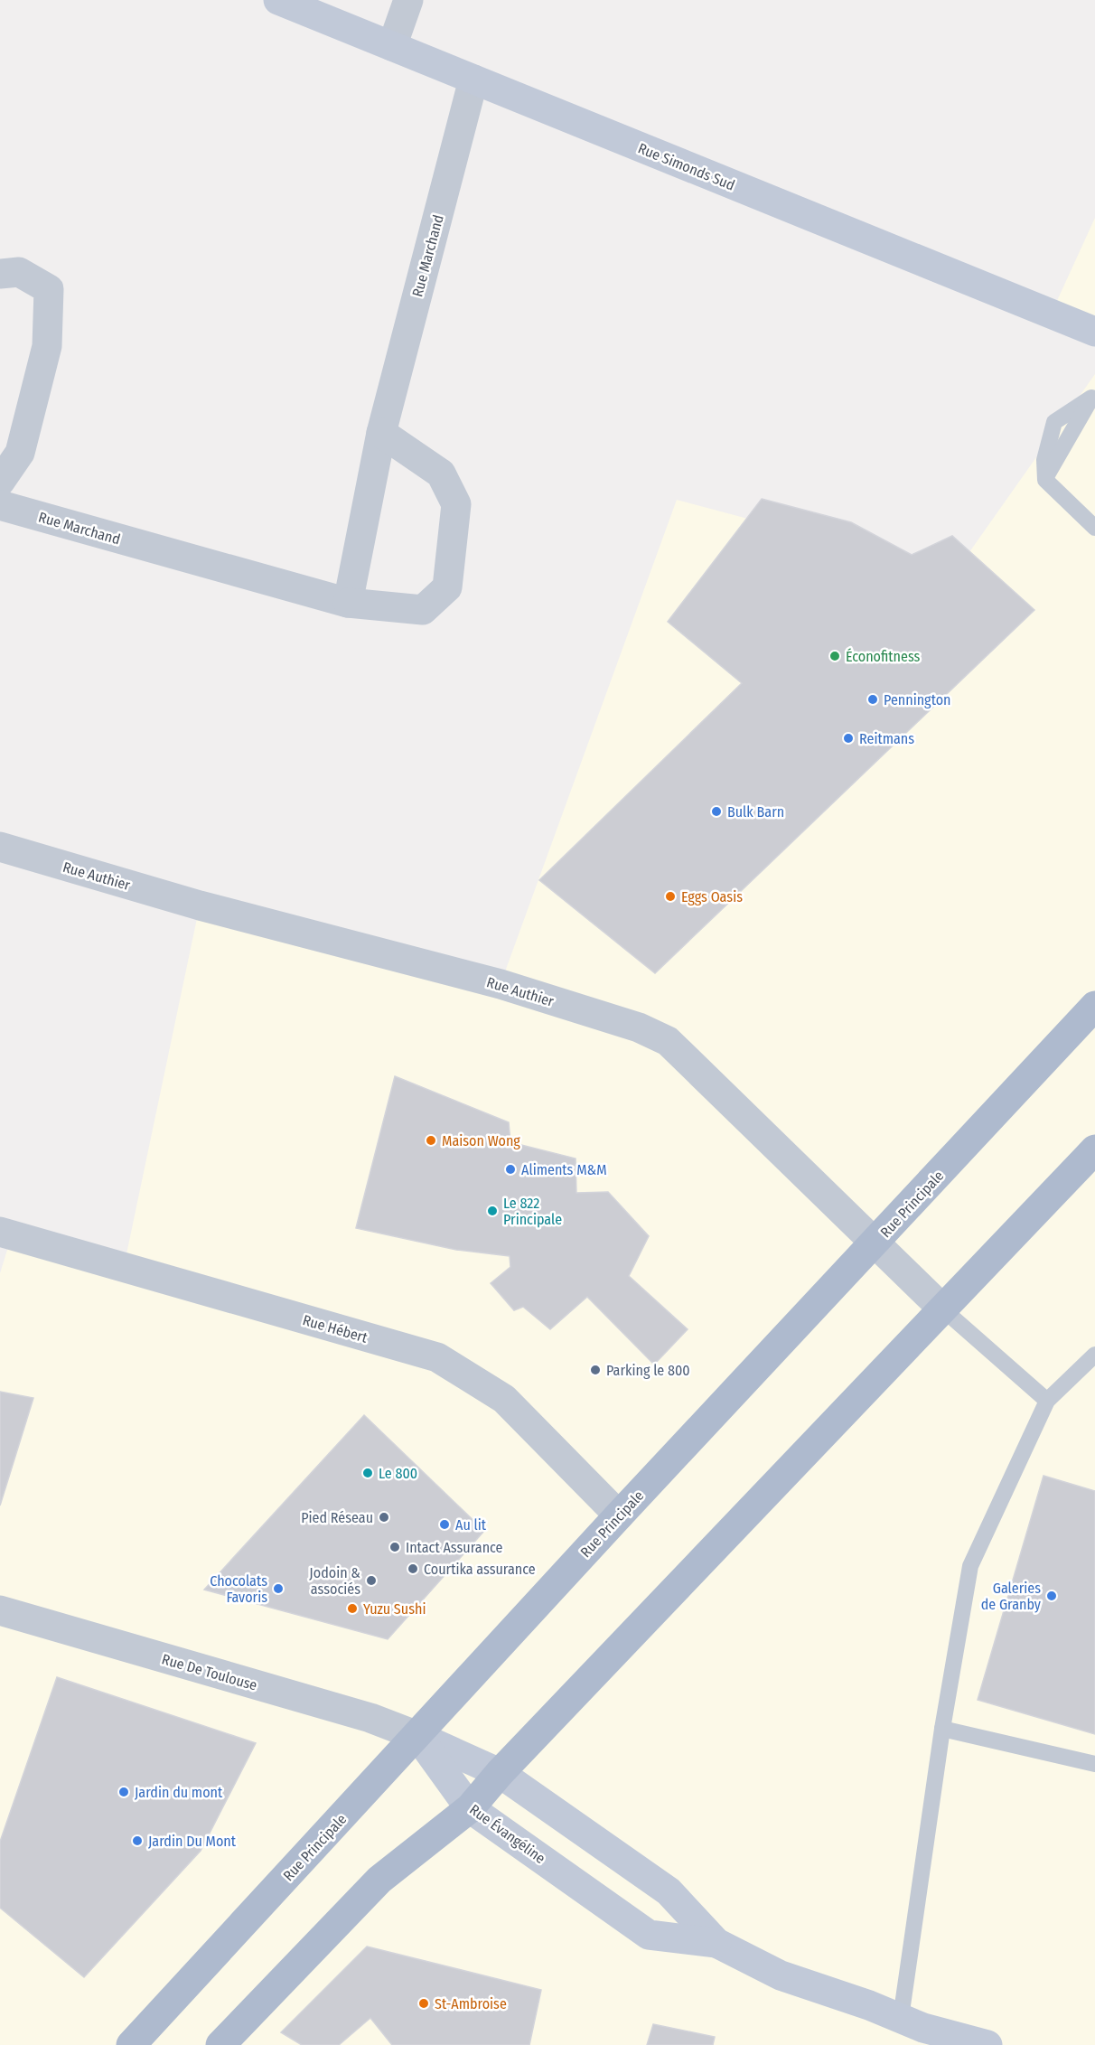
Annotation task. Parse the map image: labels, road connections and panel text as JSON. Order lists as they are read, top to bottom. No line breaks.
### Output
{"streets":{"main road":["Rue Principale"],"street":["Rue Simonds Sud","Rue Marchand","Rue Authier","Rue Hébert","Rue De Toulouse","Rue Évangéline"]},"crossings":[["Rue Simonds Sud","Rue Marchand"],["Rue Authier","Rue Principale"],["Rue Principale","Rue Hébert"],["Rue Principale","Rue De Toulouse"],["Rue Principale","Rue Évangéline"],["Rue De Toulouse","Rue Évangéline"]],"places":["Éconofitness","Pennington","Reitmans","Bulk Barn","Eggs Oasis","Maison Wong","Aliments M&M","Le 822 Principale","Parking le 800","Le 800","Pied Réseau","Au lit","Intact Assurance","Courtika assurance","Jodoin & associés","Chocolats Favoris","Galeries de Granby","Yuzu Sushi","Jardin du mont","Jardin Du Mont","St-Ambroise"]}
